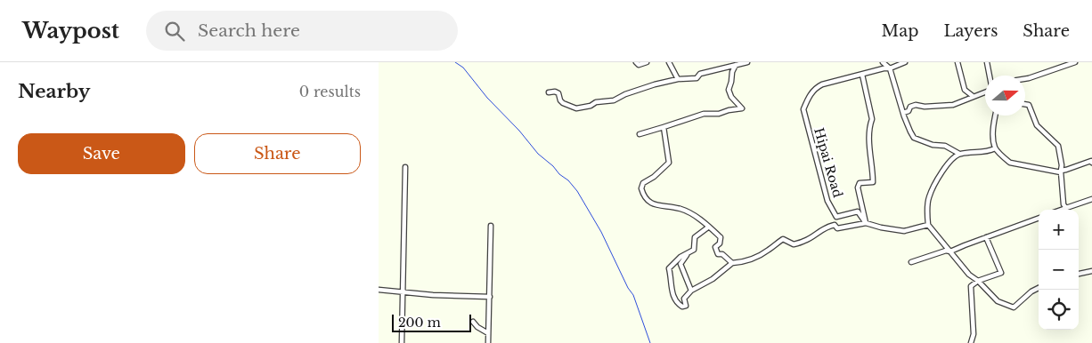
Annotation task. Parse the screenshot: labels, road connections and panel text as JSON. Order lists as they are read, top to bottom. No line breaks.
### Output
{"streets":{"street":["Hipai Road"]},"scale_bar":"200 m","north":"right","page":{"header":"Waypost","search":"Search here","nav":["Map","Layers","Share"],"heading":["Nearby","0 results"],"buttons":["Save","Share"],"map_buttons":["+","−"],"scale":"200 m"}}
